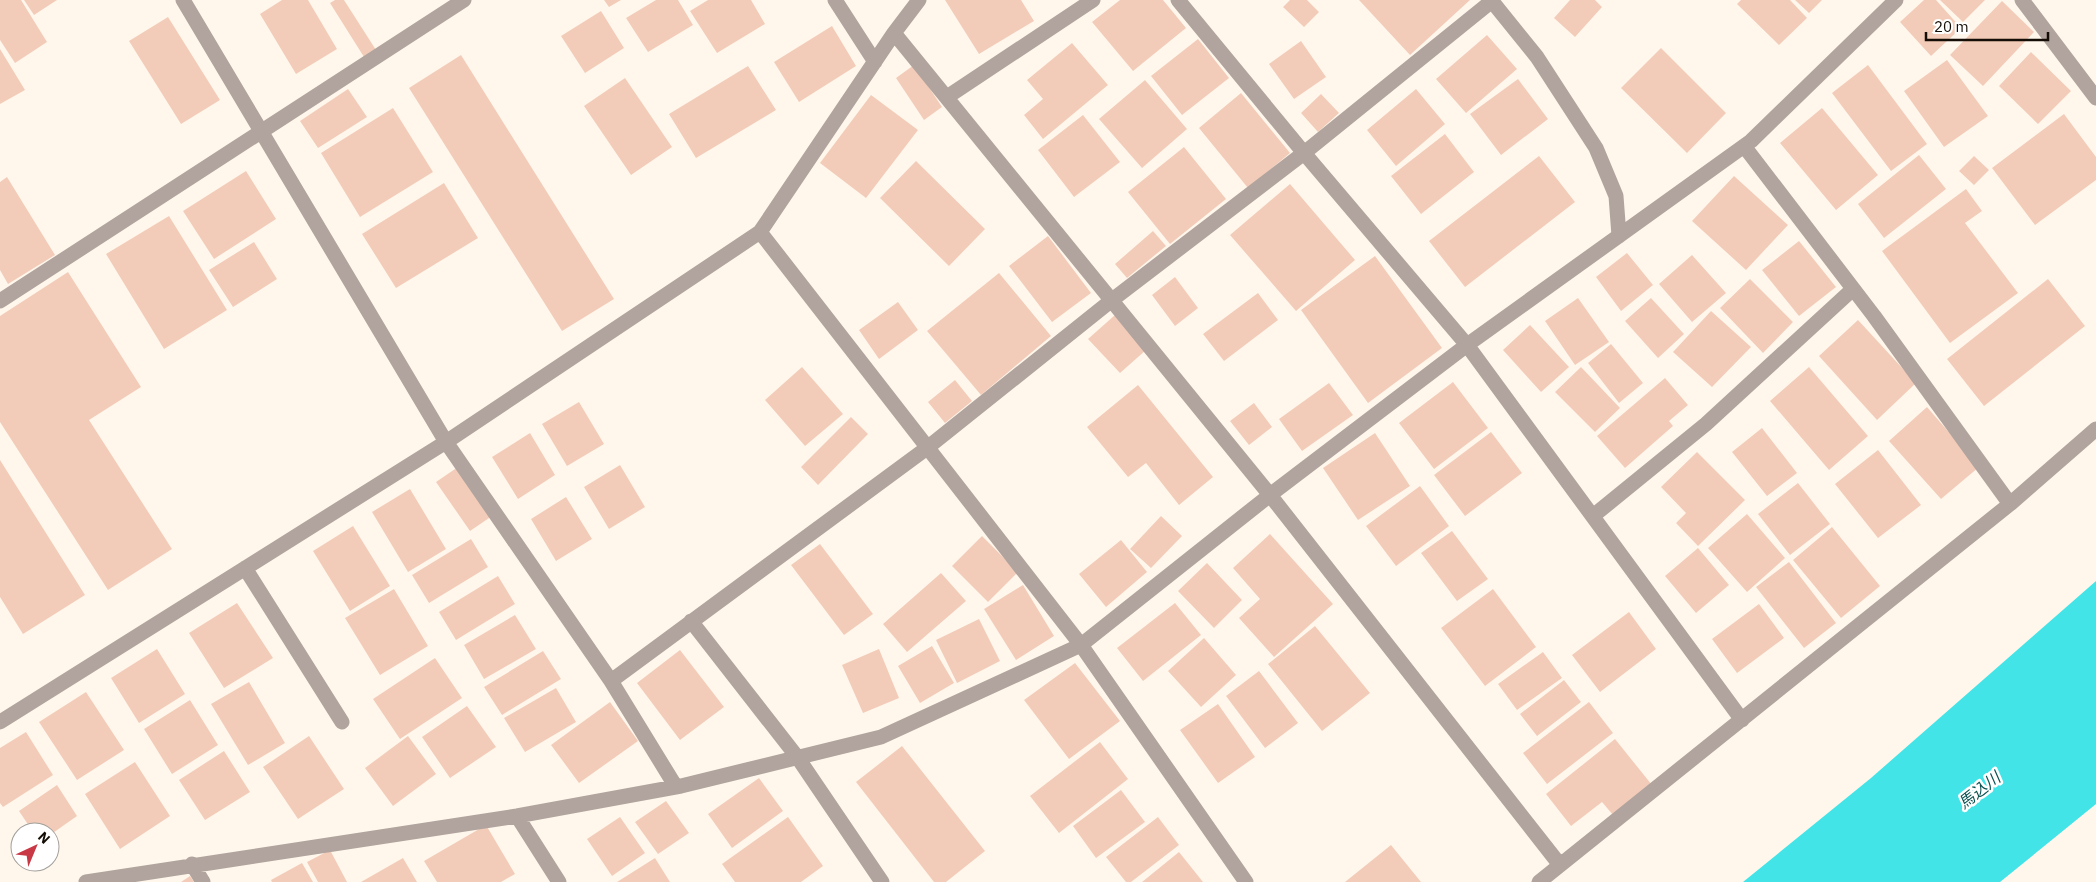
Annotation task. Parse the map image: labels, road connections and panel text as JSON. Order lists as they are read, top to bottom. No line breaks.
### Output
{"water":["馬込川"],"scale_bar":"20 m","north":"top right"}
